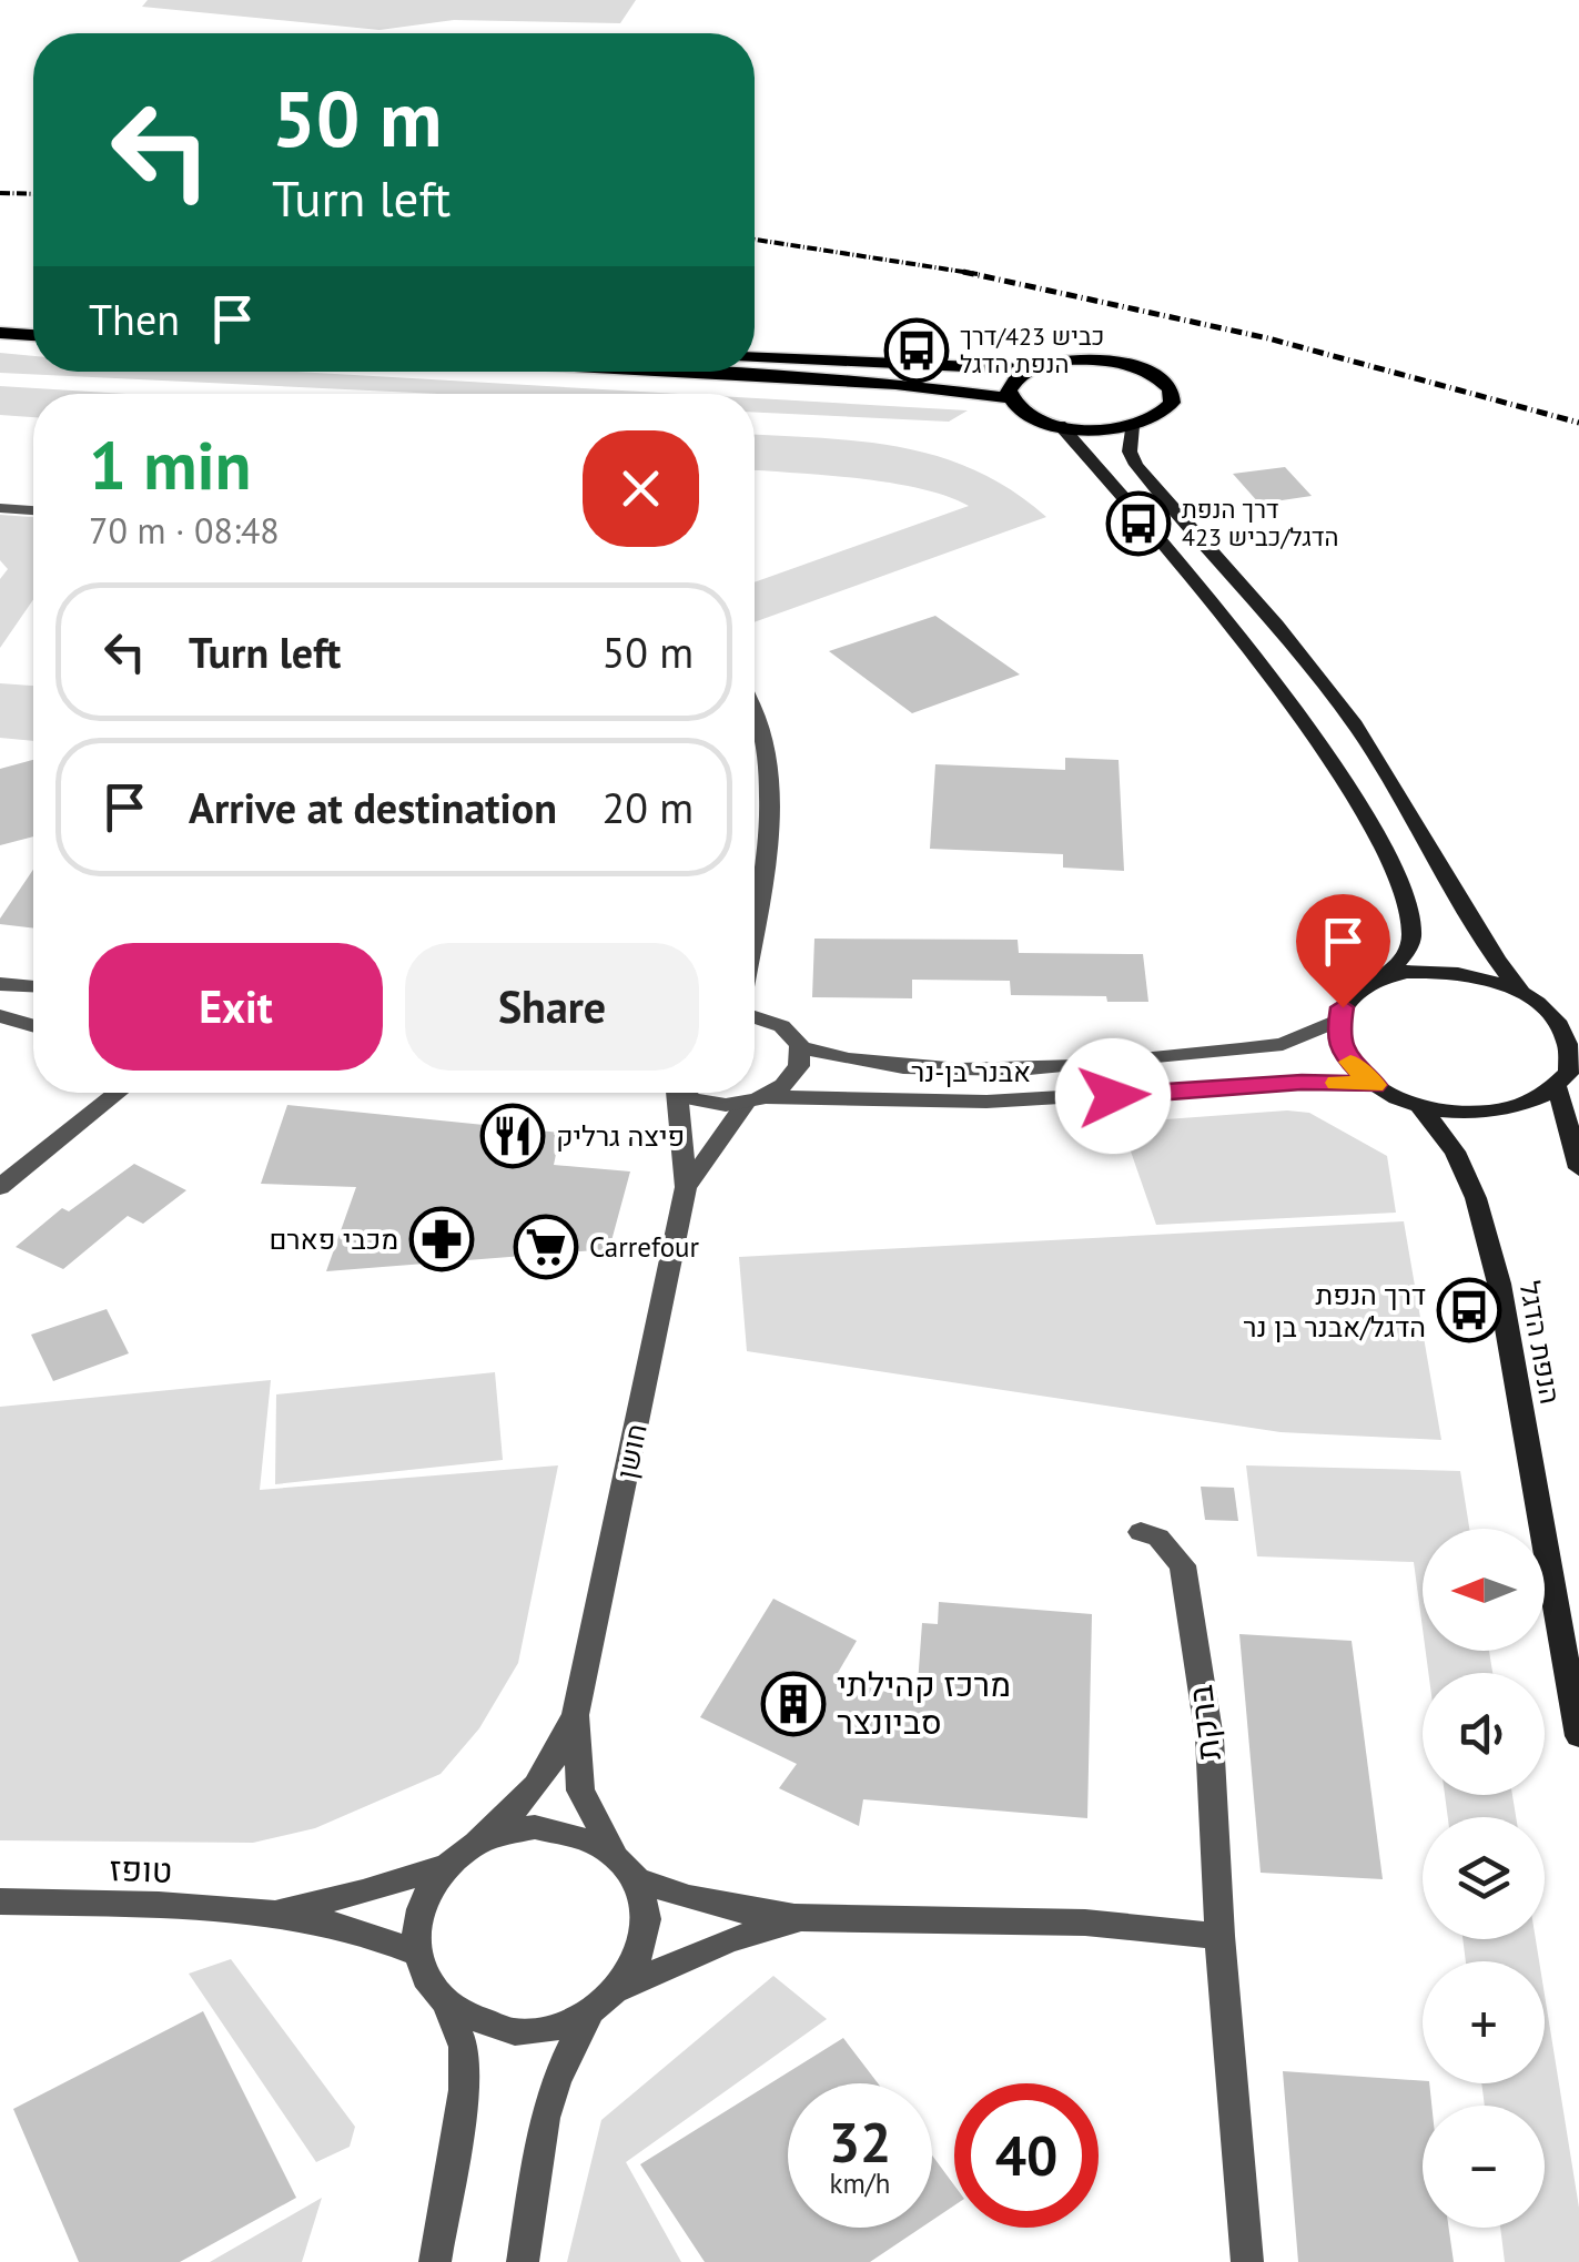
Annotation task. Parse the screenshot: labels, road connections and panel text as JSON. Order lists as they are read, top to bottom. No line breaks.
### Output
{"streets":{"main road":["הנפת הדגל"],"street":["אבנר בן-נר","חושן","ברקת","טופז"]},"crossings":[["אבנר בן-נר","הנפת הדגל"],["אבנר בן-נר","חושן"],["חושן","טופז"]],"places":{"bus stop":["כביש 423/דרך הנפת הדגל","דרך הנפת הדגל/כביש 423","דרך הנפת הדגל/אבנר בן נר"],"restaurant":["פיצה גרליק"],"pharmacy":["מכבי פארם"],"supermarket":["Carrefour"],"building":["מרכז קהילתי סביונצר"]},"north":"left","page":{"turn":["50 m","Turn left"],"then":"Then","heading":["1 min","70 m · 08:48"],"list":[{"name":"Turn left","value":"50 m"},{"name":"Arrive at destination","value":"20 m"}],"buttons":["Exit","Share"],"map_buttons":["+","−"],"speed":"32 km/h","limit":"40"}}
